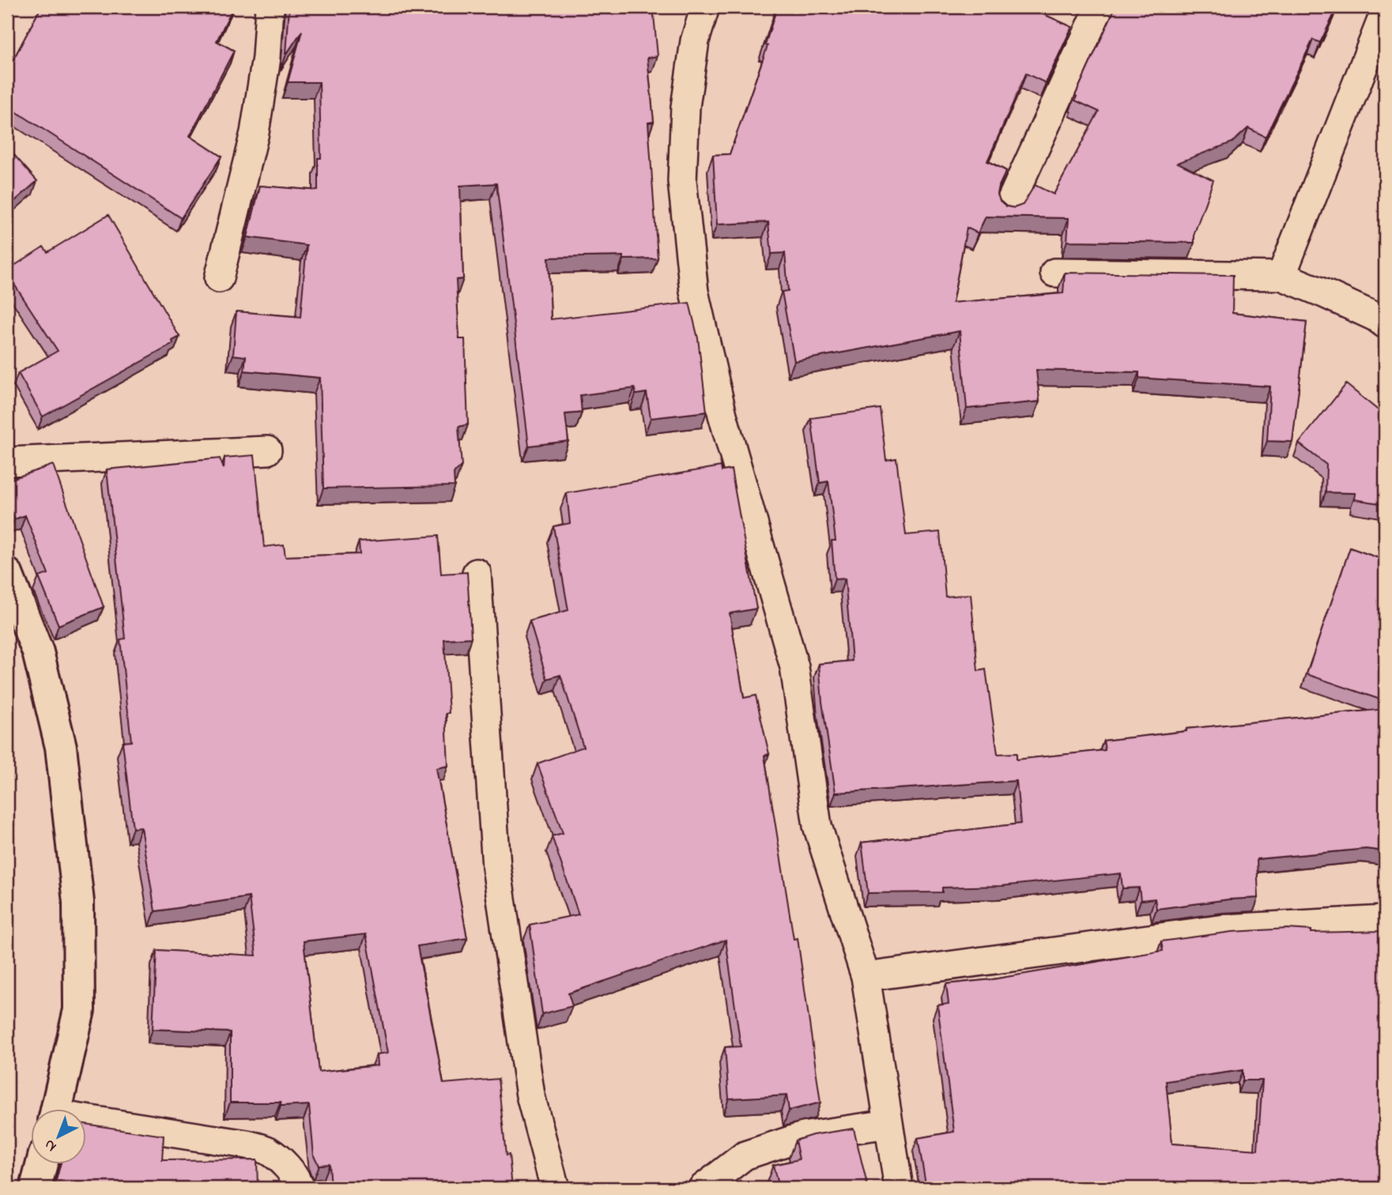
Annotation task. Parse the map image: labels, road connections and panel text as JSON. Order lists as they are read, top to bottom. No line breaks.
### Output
{"north":"bottom left"}
